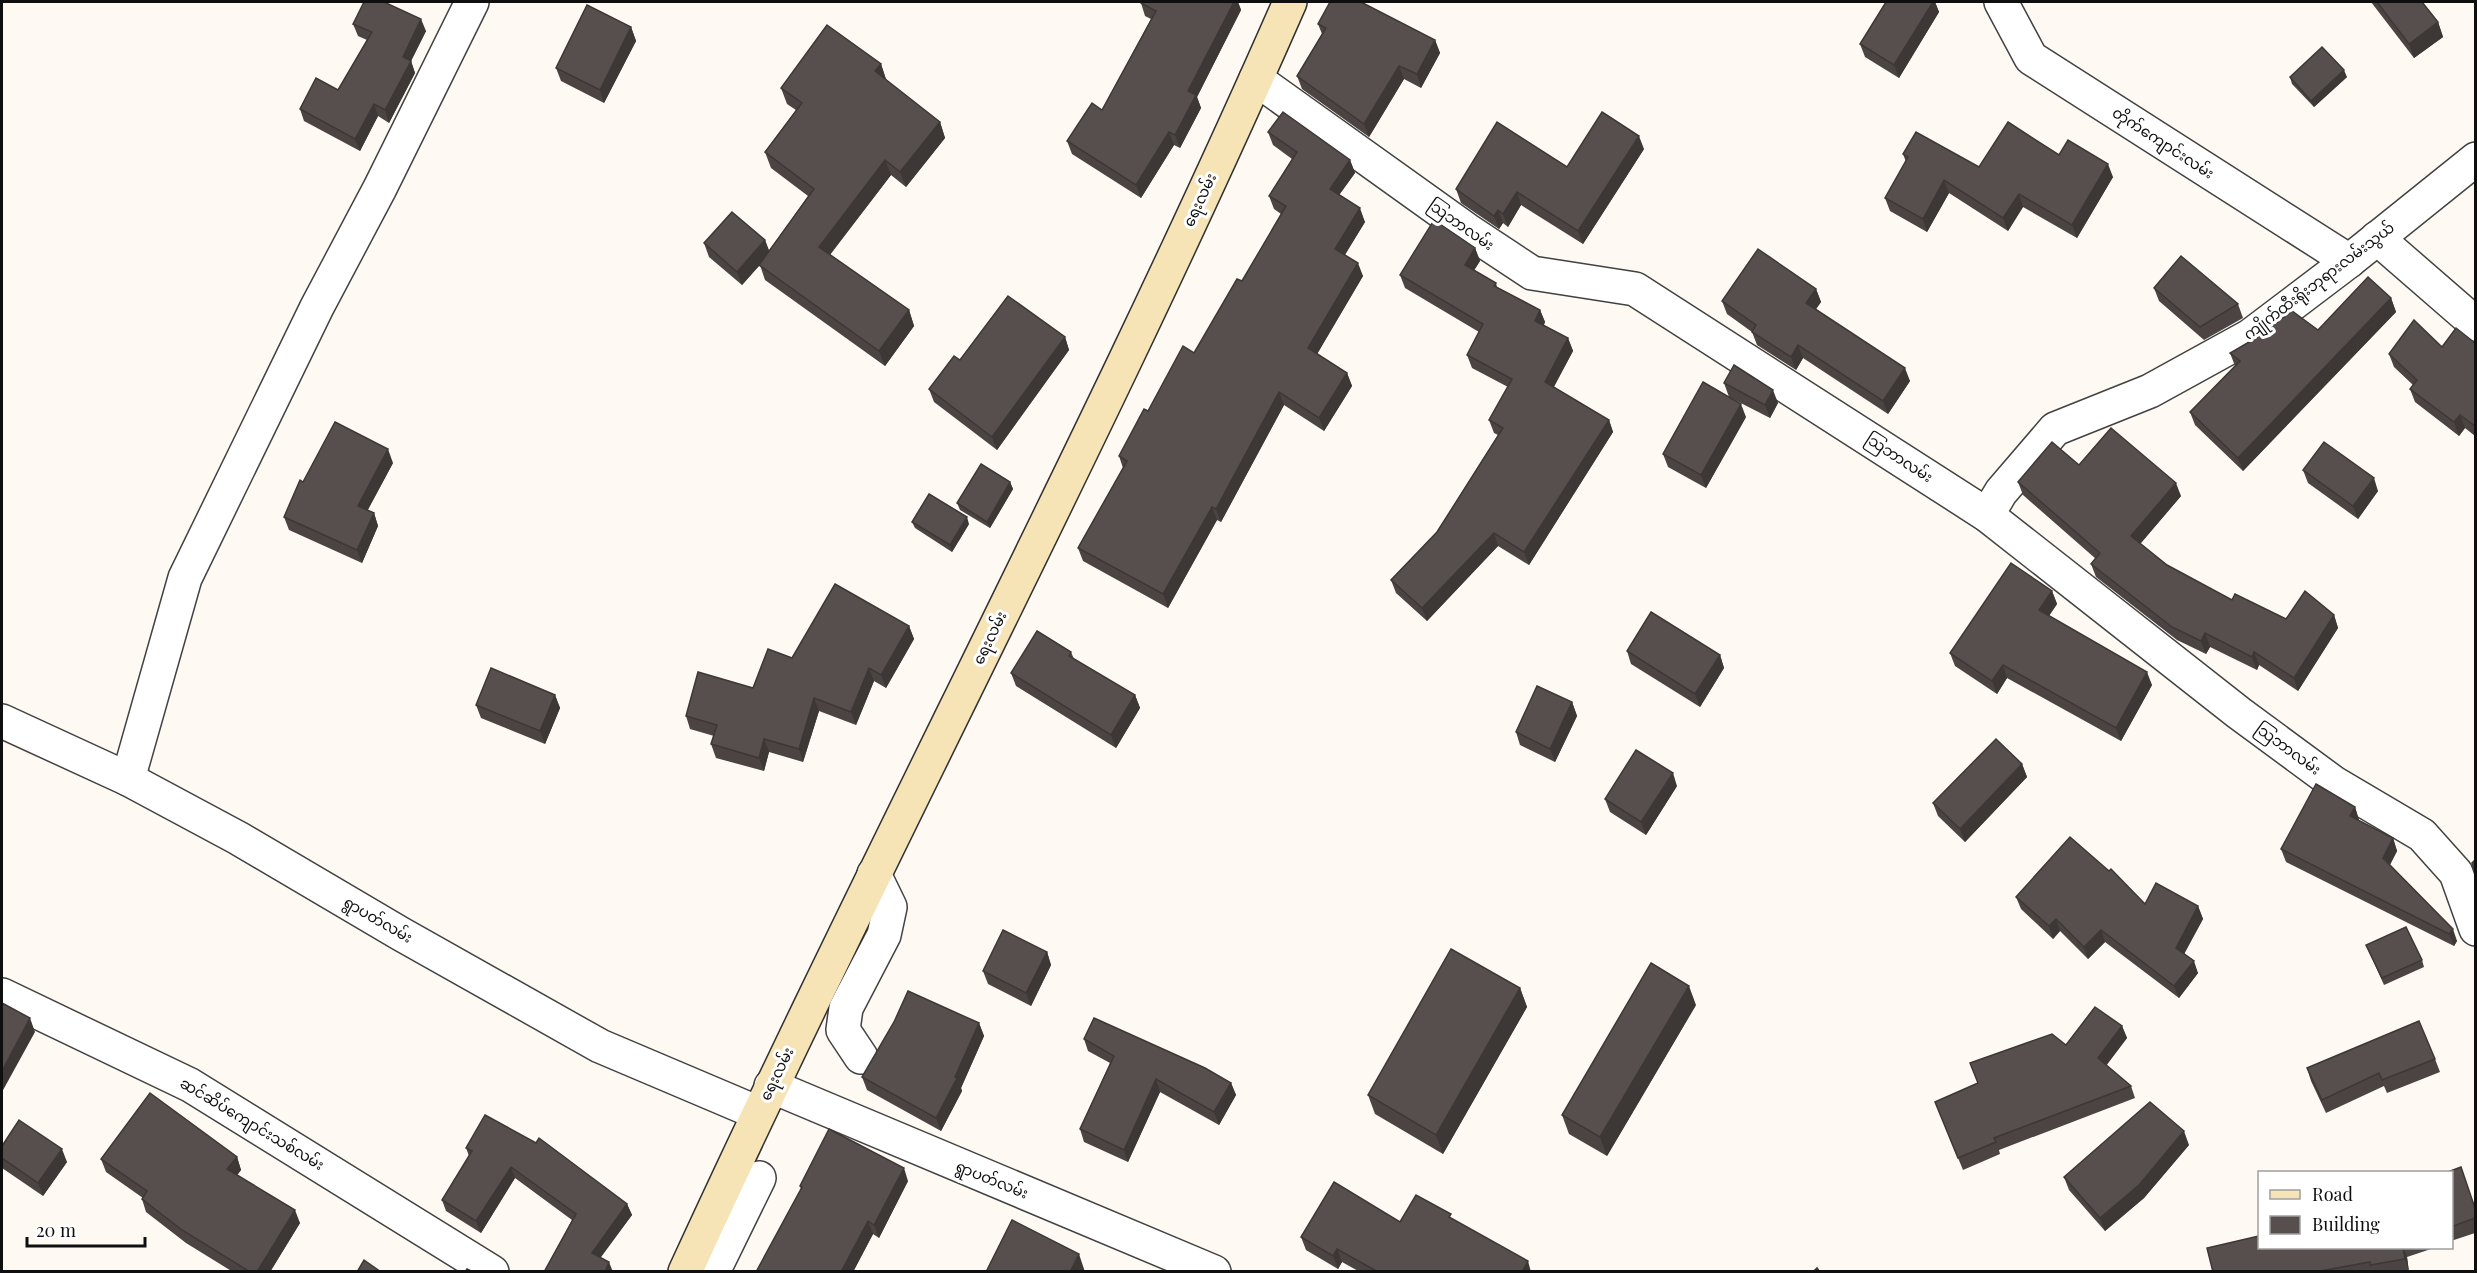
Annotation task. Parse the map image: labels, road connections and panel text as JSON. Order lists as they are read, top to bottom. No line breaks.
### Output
{"streets":{"street":["တိုက်ကျောင်းလမ်း","ရေးလမ်း","သြဘာလမ်း","ကျိုက်ထီးရိုးဘုရားလမ်းသွယ်","ရွာပတ်လမ်း","ဆင်ဆိပ်ကျောင်းသစ်လမ်း"]},"crossings":[["တိုက်ကျောင်းလမ်း","ကျိုက်ထီးရိုးဘုရားလမ်းသွယ်"],["ရေးလမ်း","သြဘာလမ်း"],["ရေးလမ်း","ရွာပတ်လမ်း"],["သြဘာလမ်း","ကျိုက်ထီးရိုးဘုရားလမ်းသွယ်"]],"legend":["Road","Building"],"scale_bar":"20 m"}
